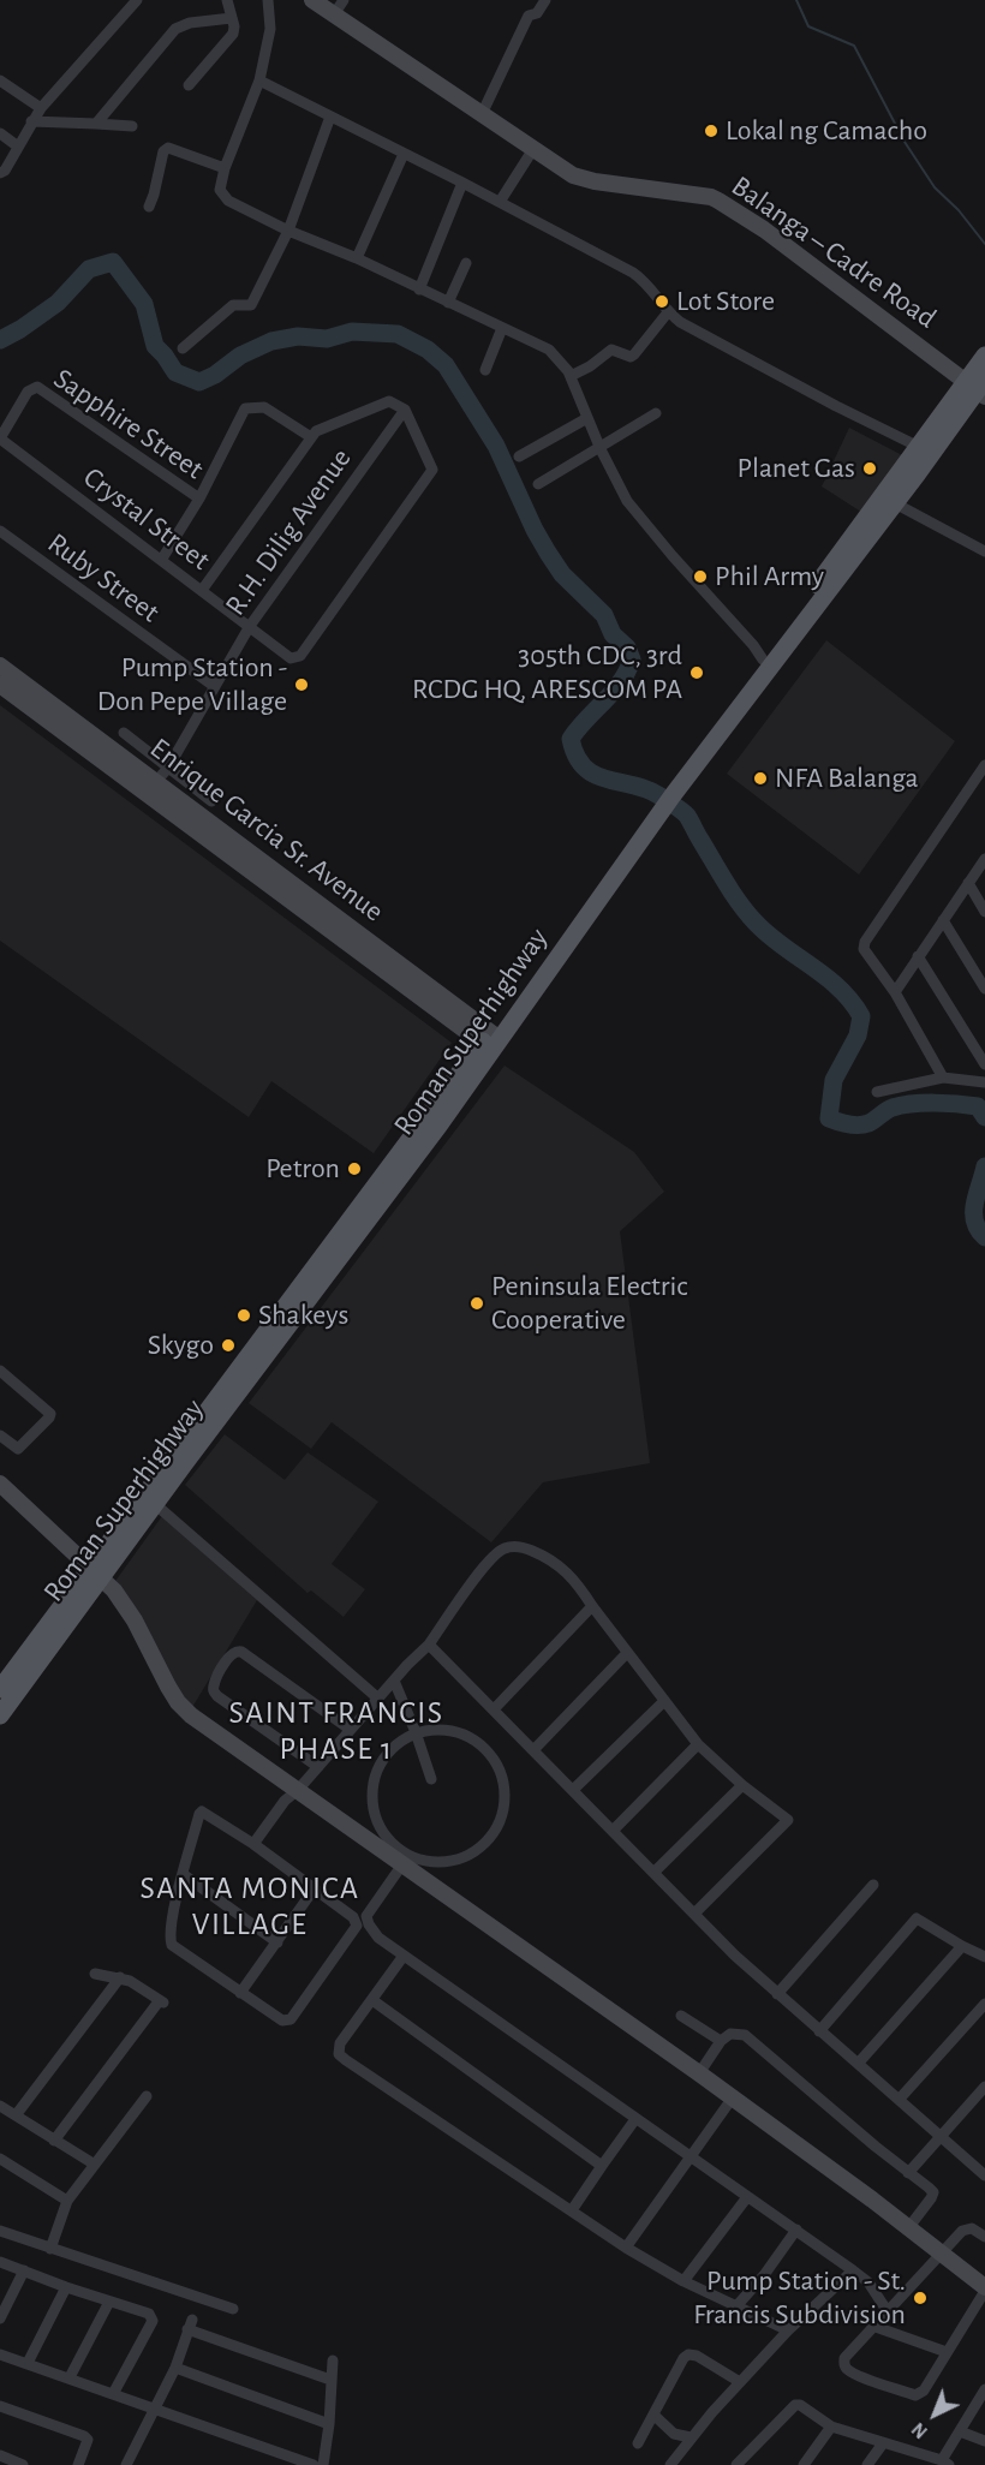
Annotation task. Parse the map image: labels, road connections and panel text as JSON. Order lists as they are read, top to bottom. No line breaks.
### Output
{"streets":{"main road":["Roman Superhighway"],"street":["Balanga – Cadre Road","Sapphire Street","Crystal Street","R.H. Dilig Avenue","Ruby Street","Enrique Garcia Sr. Avenue"]},"crossings":[["Balanga – Cadre Road","Roman Superhighway"],["Sapphire Street","Crystal Street"],["Crystal Street","R.H. Dilig Avenue"],["R.H. Dilig Avenue","Ruby Street"],["R.H. Dilig Avenue","Enrique Garcia Sr. Avenue"],["Enrique Garcia Sr. Avenue","Roman Superhighway"]],"districts":["SAINT FRANCIS PHASE 1","SANTA MONICA VILLAGE"],"places":["Lokal ng Camacho","Lot Store","Planet Gas","Phil Army","305th CDC, 3rd RCDG HQ, ARESCOM PA","Pump Station - Don Pepe Village","NFA Balanga","Petron","Peninsula Electric Cooperative","Shakeys","Skygo","Pump Station - St. Francis Subdivision"],"north":"bottom left"}
